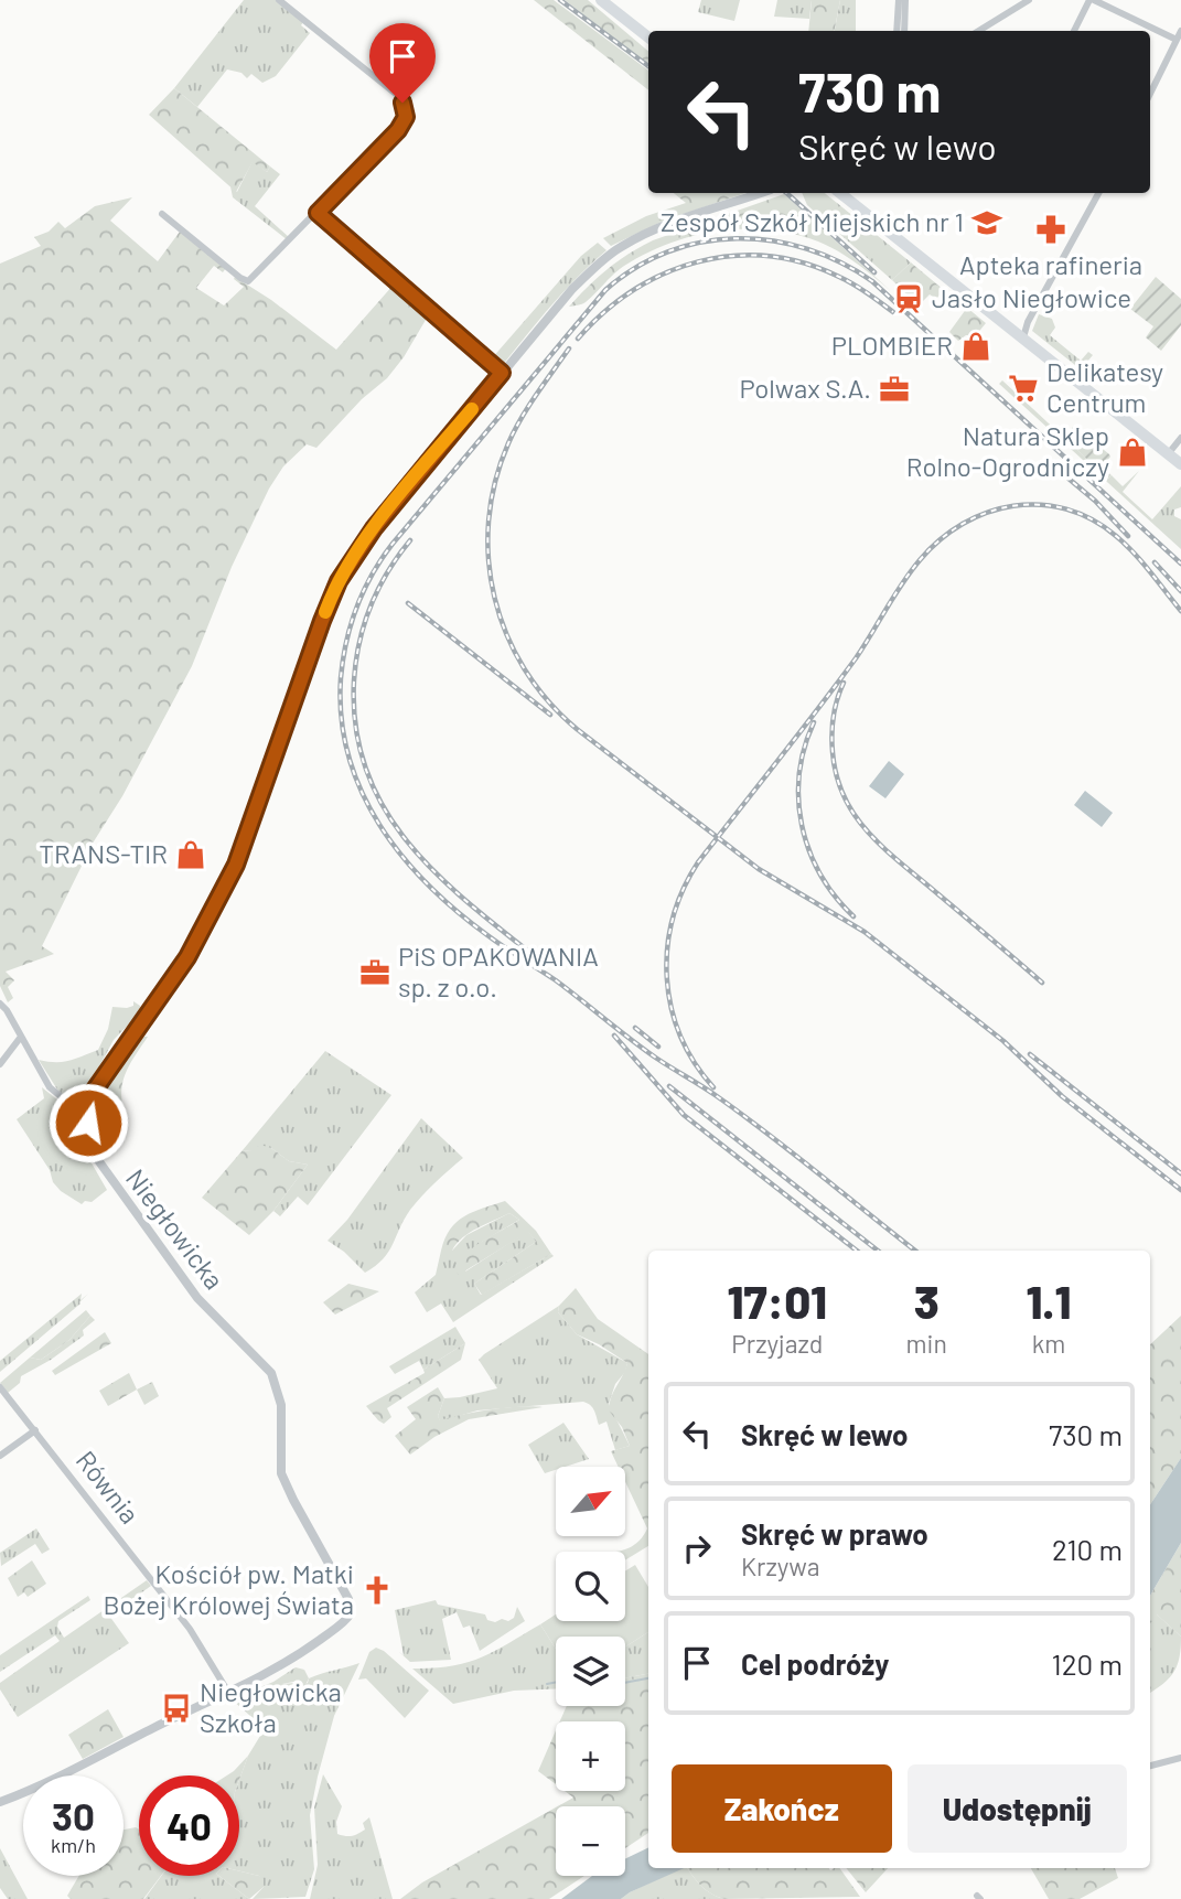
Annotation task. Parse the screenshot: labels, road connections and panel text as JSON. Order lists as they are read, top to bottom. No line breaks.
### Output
{"streets":{"street":["Niegłowicka","Równia"]},"crossings":[["Niegłowicka","Równia"]],"places":{"school or university":["Zespół Szkół Miejskich nr 1"],"pharmacy":["Apteka rafineria"],"station":["Jasło Niegłowice"],"shop":["PLOMBIER","Natura Sklep Rolno-Ogrodniczy","TRANS-TIR"],"supermarket":["Delikatesy Centrum"],"office":["Polwax S.A.","PiS OPAKOWANIA sp. z o.o."],"church":["Kościół pw. Matki Bożej Królowej Świata"],"bus stop":["Niegłowicka Szkoła"]},"north":"top right","page":{"turn":["730 m","Skręć w lewo"],"eta":["17:01","Przyjazd","3","min","1.1","km"],"list":[{"name":"Skręć w lewo","value":"730 m"},{"name":"Skręć w prawo","note":"Krzywa","value":"210 m"},{"name":"Cel podróży","value":"120 m"}],"map_buttons":["+","−"],"buttons":["Zakończ","Udostępnij"],"speed":"30 km/h","limit":"40"}}
